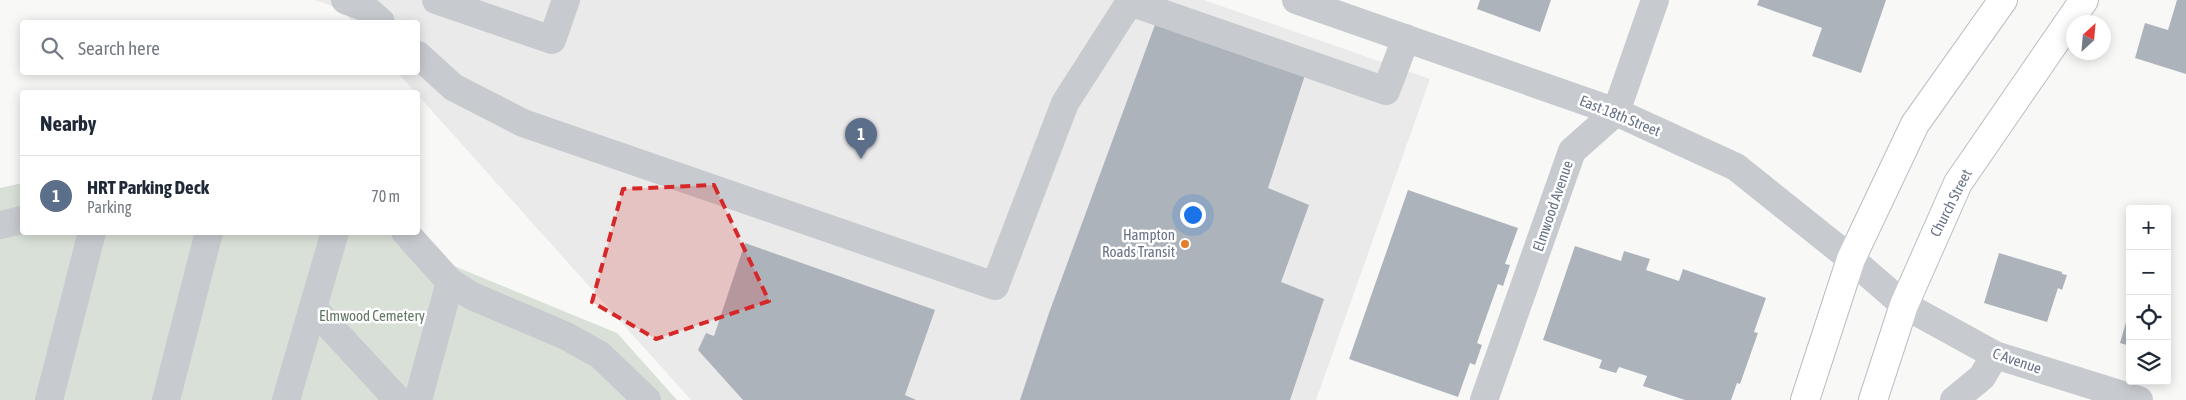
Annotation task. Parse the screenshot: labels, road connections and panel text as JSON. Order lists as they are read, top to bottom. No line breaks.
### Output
{"streets":{"main road":["Church Street"],"street":["East 18th Street","Elmwood Avenue","C Avenue"]},"crossings":[["East 18th Street","Church Street"],["East 18th Street","Elmwood Avenue"],["East 18th Street","C Avenue"],["Church Street","C Avenue"]],"parks":["Elmwood Cemetery"],"places":["Hampton Roads Transit"],"north":"top right","page":{"search":"Search here","heading":"Nearby","pins":"1","list":[{"mark":"1","name":"HRT Parking Deck","note":"Parking","value":"70 m"}],"map_buttons":["+","−"]}}
